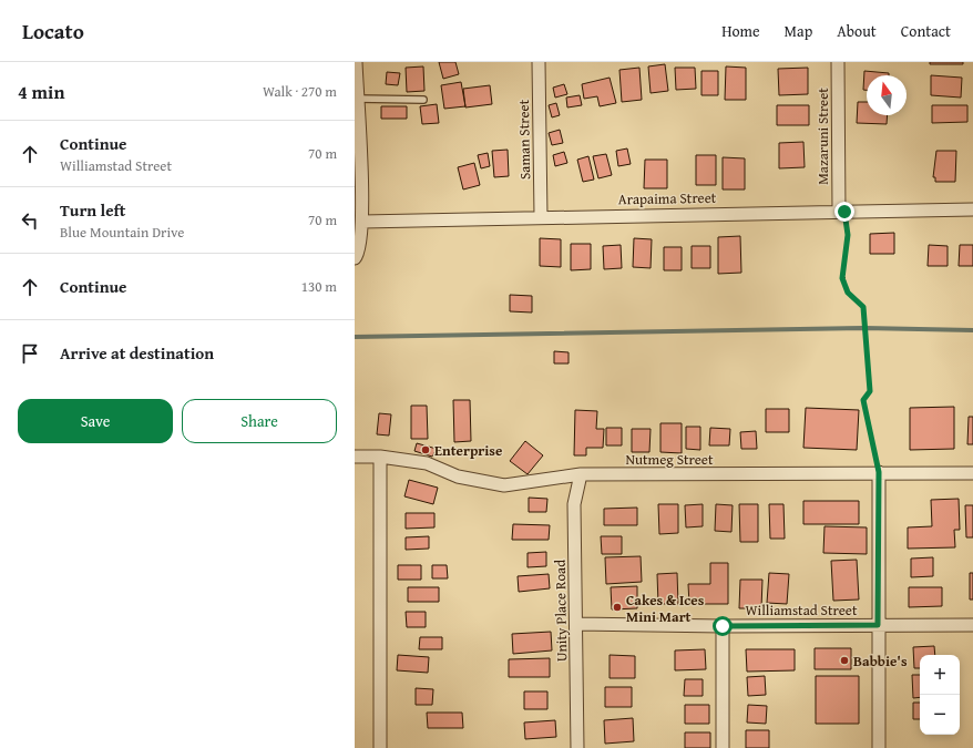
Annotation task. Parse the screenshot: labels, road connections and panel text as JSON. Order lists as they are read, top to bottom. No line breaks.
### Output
{"streets":{"street":["Mazaruni Street","Saman Street","Arapaima Street","Nutmeg Street","Williamstad Street","Unity Place Road"]},"crossings":[["Mazaruni Street","Arapaima Street"],["Saman Street","Arapaima Street"],["Nutmeg Street","Unity Place Road"],["Williamstad Street","Unity Place Road"]],"places":["Enterprise","Cakes & Ices Mini Mart","Babbie's"],"north":"top","page":{"header":"Locato","nav":["Home","Map","About","Contact"],"heading":["4 min","Walk · 270 m"],"list":[["Continue","Williamstad Street","70 m"],["Turn left","Blue Mountain Drive","70 m"],["Continue","130 m"],"Arrive at destination"],"buttons":["Save","Share"],"map_buttons":["+","−"]}}
